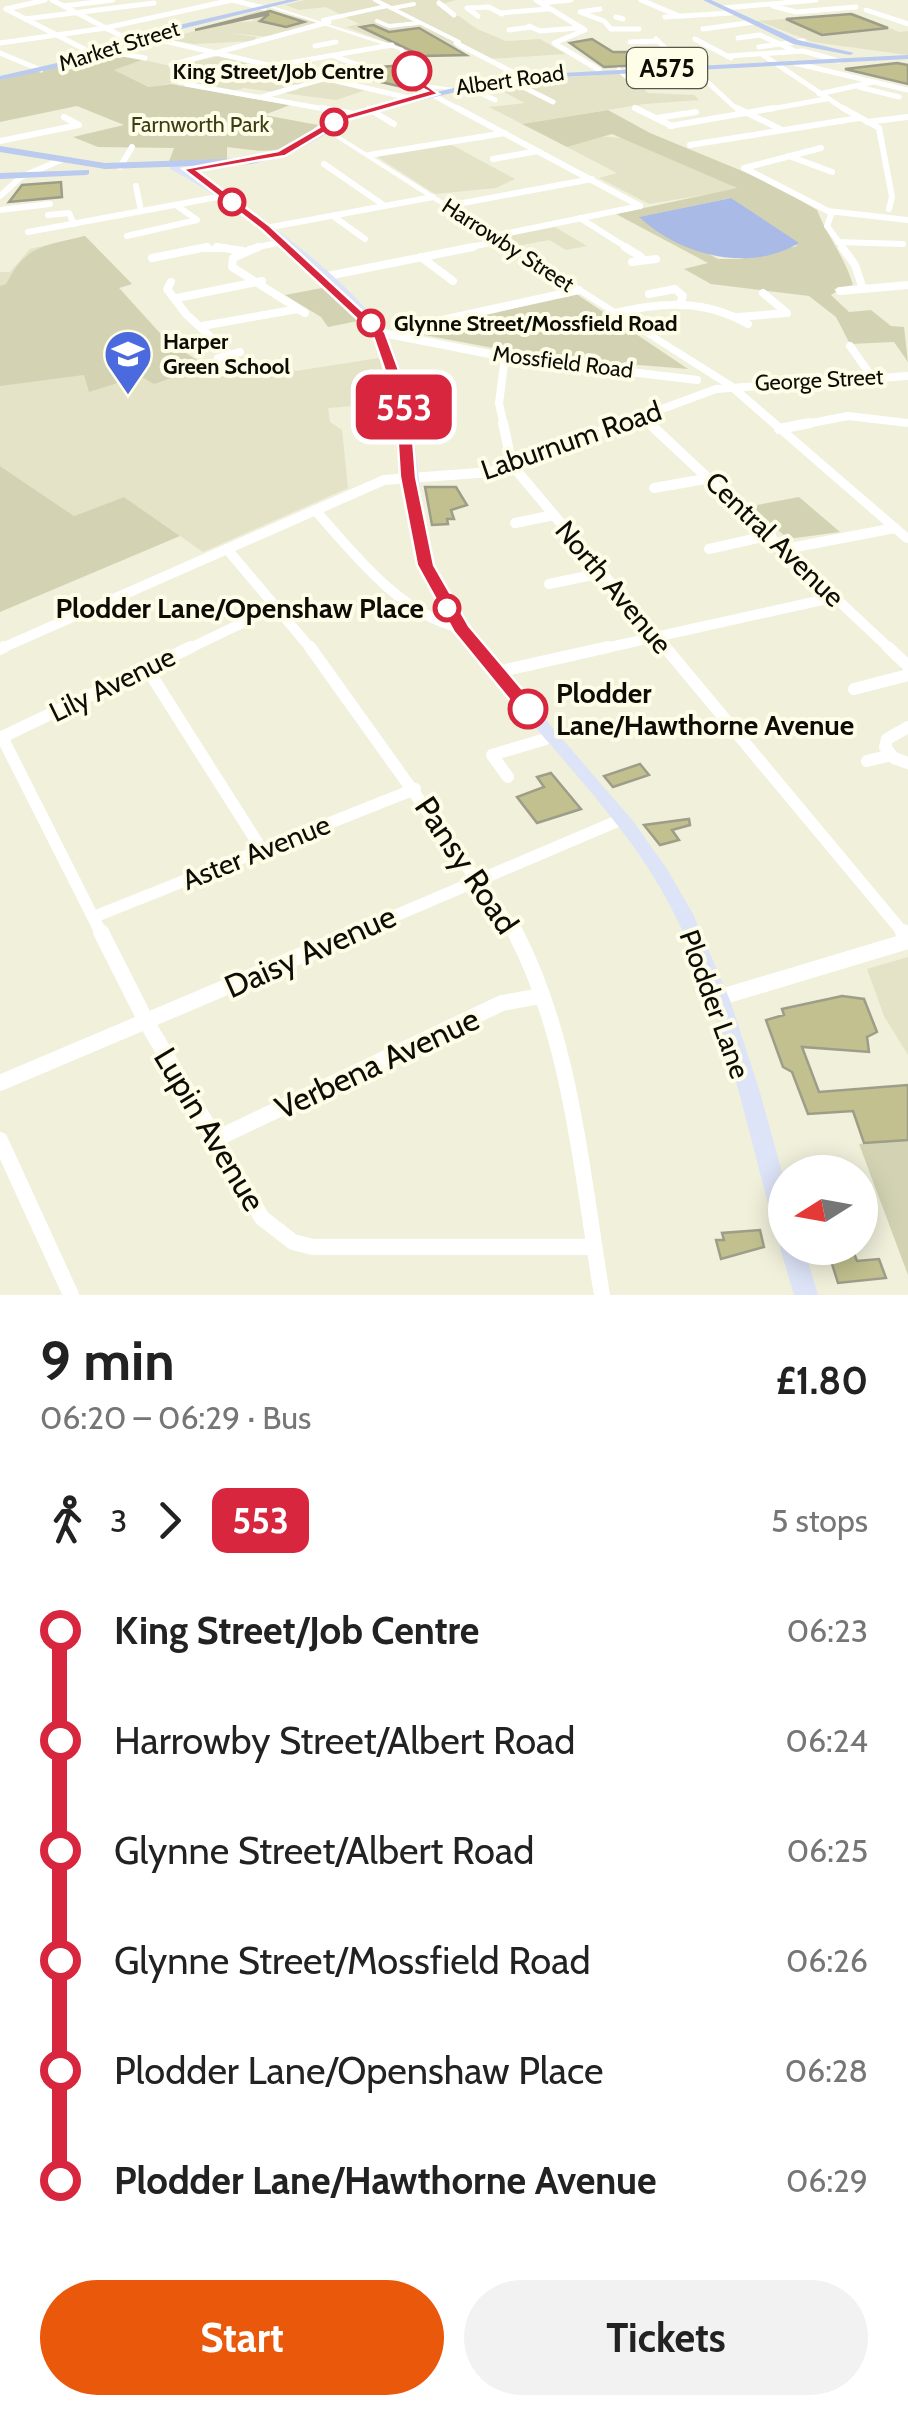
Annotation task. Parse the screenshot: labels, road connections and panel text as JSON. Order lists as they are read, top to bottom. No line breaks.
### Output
{"streets":{"main road":["Market Street","A575","Albert Road","Plodder Lane"],"street":["Harrowby Street","Mossfield Road","George Street","Laburnum Road","Central Avenue","North Avenue","Lily Avenue","Aster Avenue","Pansy Road","Daisy Avenue","Verbena Avenue","Lupin Avenue"]},"crossings":[["A575","Albert Road"],["Albert Road","Harrowby Street"],["Harrowby Street","George Street"],["Harrowby Street","Laburnum Road"],["Mossfield Road","Plodder Lane"],["George Street","Laburnum Road"],["Laburnum Road","Central Avenue"],["Laburnum Road","North Avenue"],["Laburnum Road","Pansy Road"],["Laburnum Road","Plodder Lane"],["Lily Avenue","Pansy Road"],["Lily Avenue","Lupin Avenue"],["Aster Avenue","Pansy Road"],["Aster Avenue","Lupin Avenue"],["Pansy Road","Daisy Avenue"],["Pansy Road","Verbena Avenue"],["Pansy Road","Lupin Avenue"],["Daisy Avenue","Plodder Lane"],["Daisy Avenue","Lupin Avenue"],["Verbena Avenue","Lupin Avenue"]],"parks":["Farnworth Park"],"places":{"other":["King Street/Job Centre","Glynne Street/Mossfield Road","Plodder Lane/Openshaw Place","Plodder Lane/Hawthorne Avenue"],"school or university":["Harper Green School"]},"lines":["bus line 553"],"north":"left","page":{"on_map":"553","heading":["9 min","06:20 – 06:29 · Bus","£1.80"],"legs":["3","553","5 stops"],"list":[{"name":"King Street/Job Centre","value":"06:23"},{"name":"Harrowby Street/Albert Road","value":"06:24"},{"name":"Glynne Street/Albert Road","value":"06:25"},{"name":"Glynne Street/Mossfield Road","value":"06:26"},{"name":"Plodder Lane/Openshaw Place","value":"06:28"},{"name":"Plodder Lane/Hawthorne Avenue","value":"06:29"}],"buttons":["Start","Tickets"]}}
